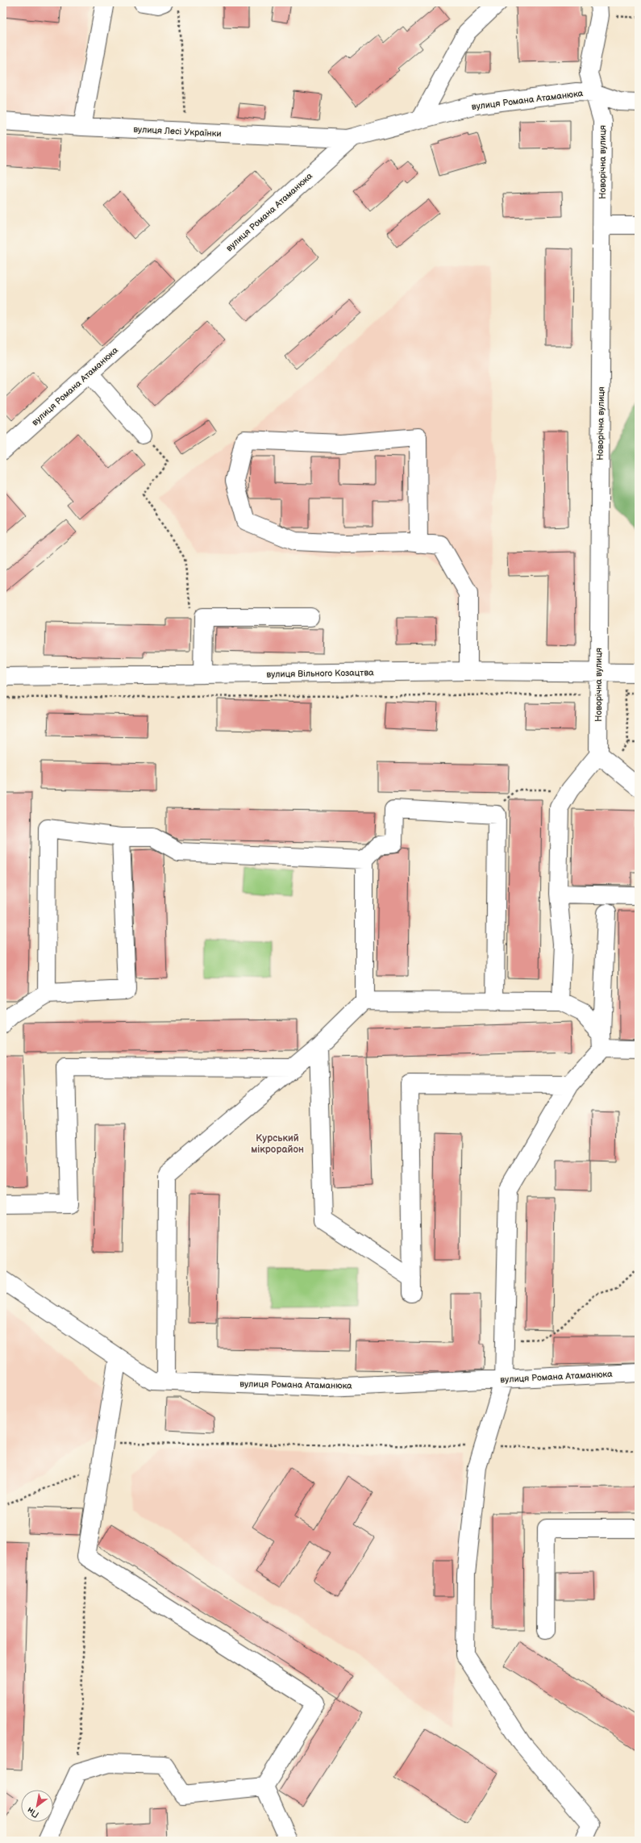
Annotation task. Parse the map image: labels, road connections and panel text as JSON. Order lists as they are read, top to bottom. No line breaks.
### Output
{"streets":{"street":["вулиця Романа Атаманюка","вулиця Лесі Українки","Новорічна вулиця","вулиця Вільного Козацтва"]},"crossings":[["вулиця Романа Атаманюка","вулиця Лесі Українки"],["вулиця Романа Атаманюка","Новорічна вулиця"],["Новорічна вулиця","вулиця Вільного Козацтва"]],"districts":["Курський мікрорайон"],"north":"bottom left"}
